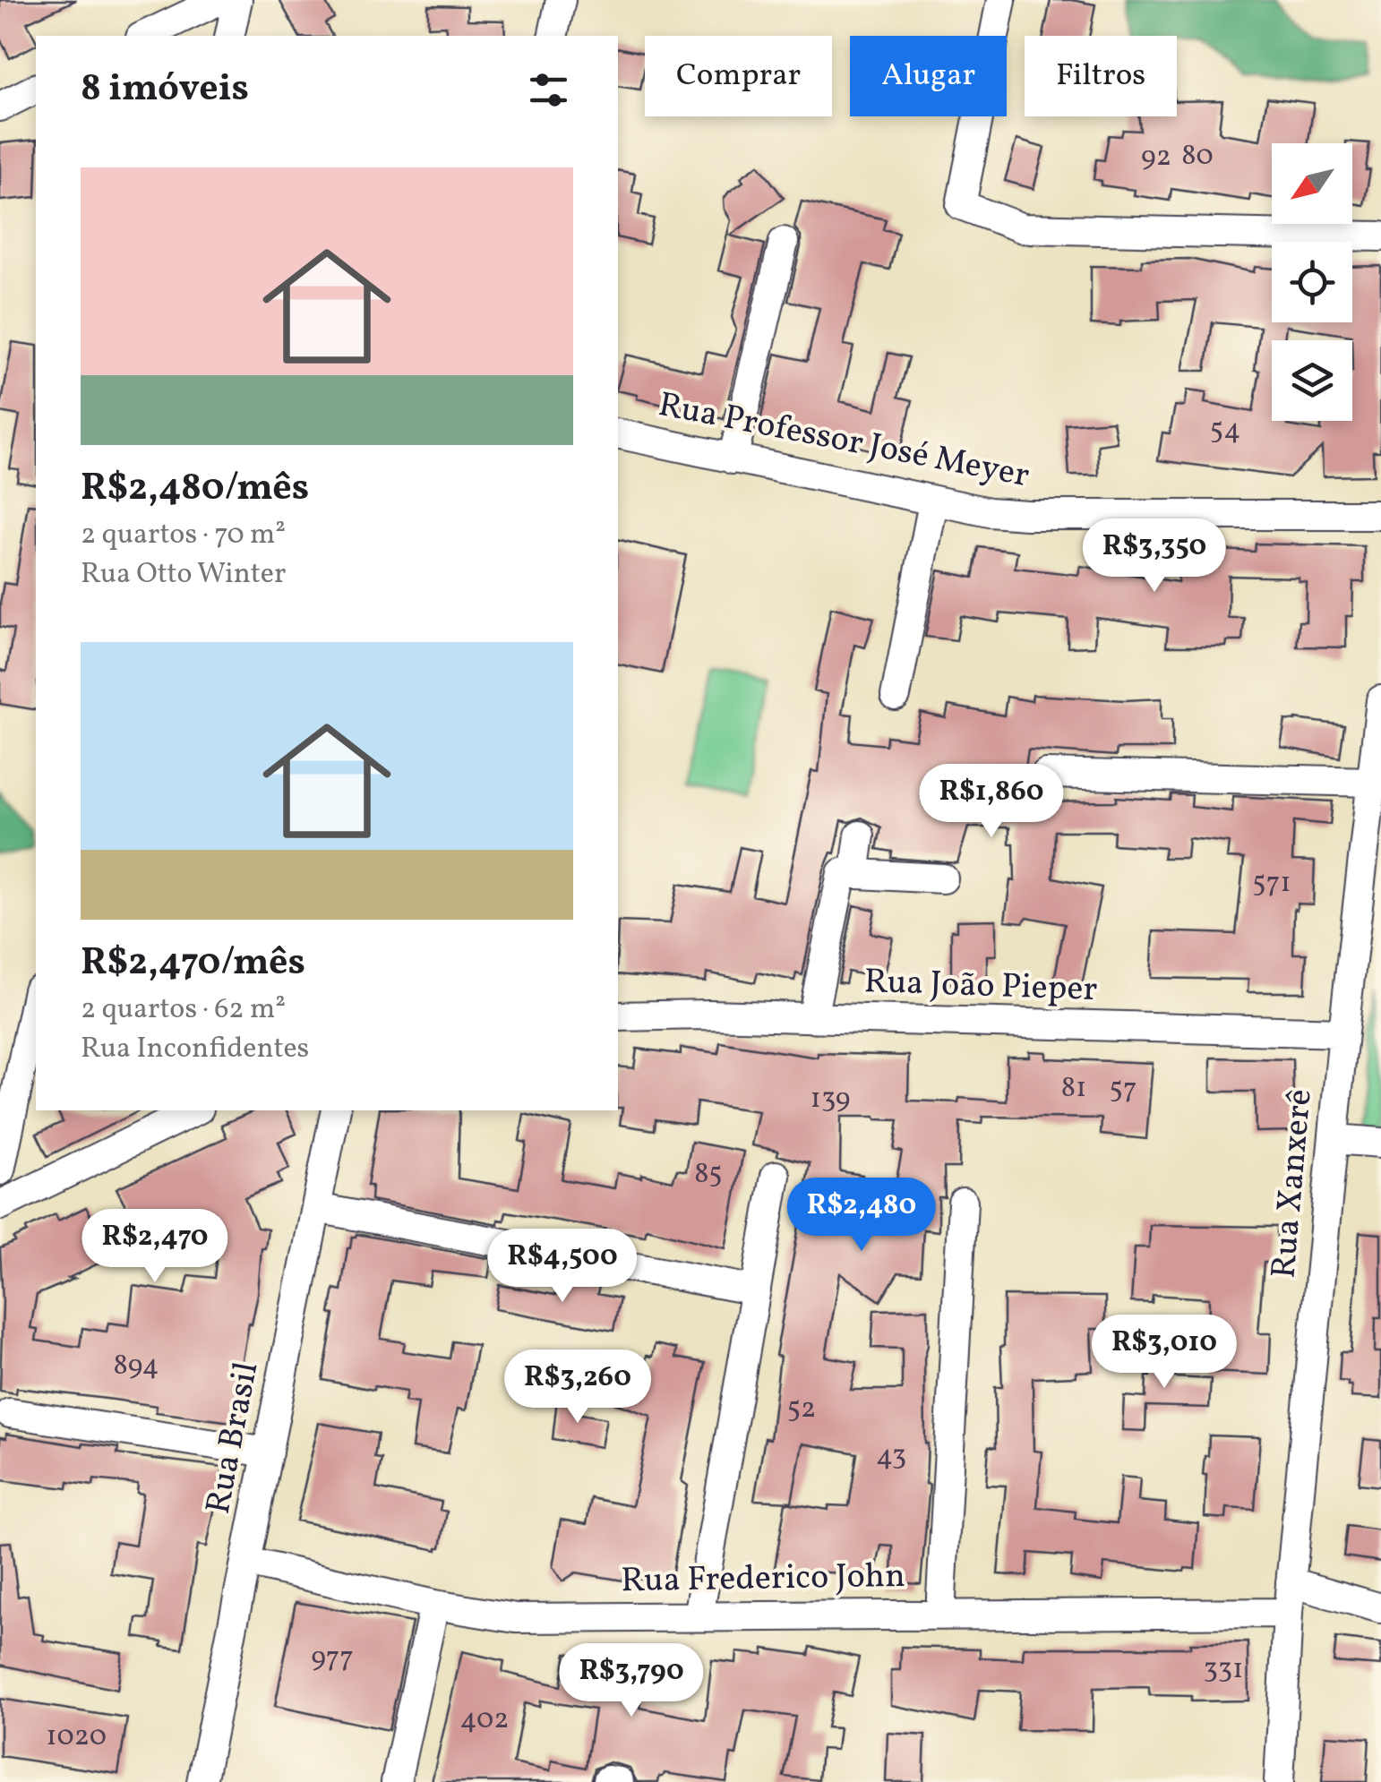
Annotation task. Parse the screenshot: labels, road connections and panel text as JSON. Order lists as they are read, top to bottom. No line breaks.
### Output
{"streets":{"street":["Rua Professor José Meyer","Rua João Pieper","Rua Xanxerê","Rua Brasil","Rua Frederico John"]},"crossings":[["Rua João Pieper","Rua Xanxerê"],["Rua Xanxerê","Rua Frederico John"],["Rua Brasil","Rua Frederico John"]],"house_numbers":["80","92","54","571","81","57","139","85","894","52","43","977","331","402","1020"],"north":"bottom left","page":{"chip":["Comprar","Alugar","Filtros"],"heading":"8 imóveis","list":[{"name":"R$2,480/mês","note":"2 quartos · 70 m² · Rua Otto Winter"},{"name":"R$2,470/mês","note":"2 quartos · 62 m² · Rua Inconfidentes"}],"price":["R$3,350","R$1,860","R$2,480","R$2,470","R$4,500","R$3,010","R$3,260","R$3,790"]}}
